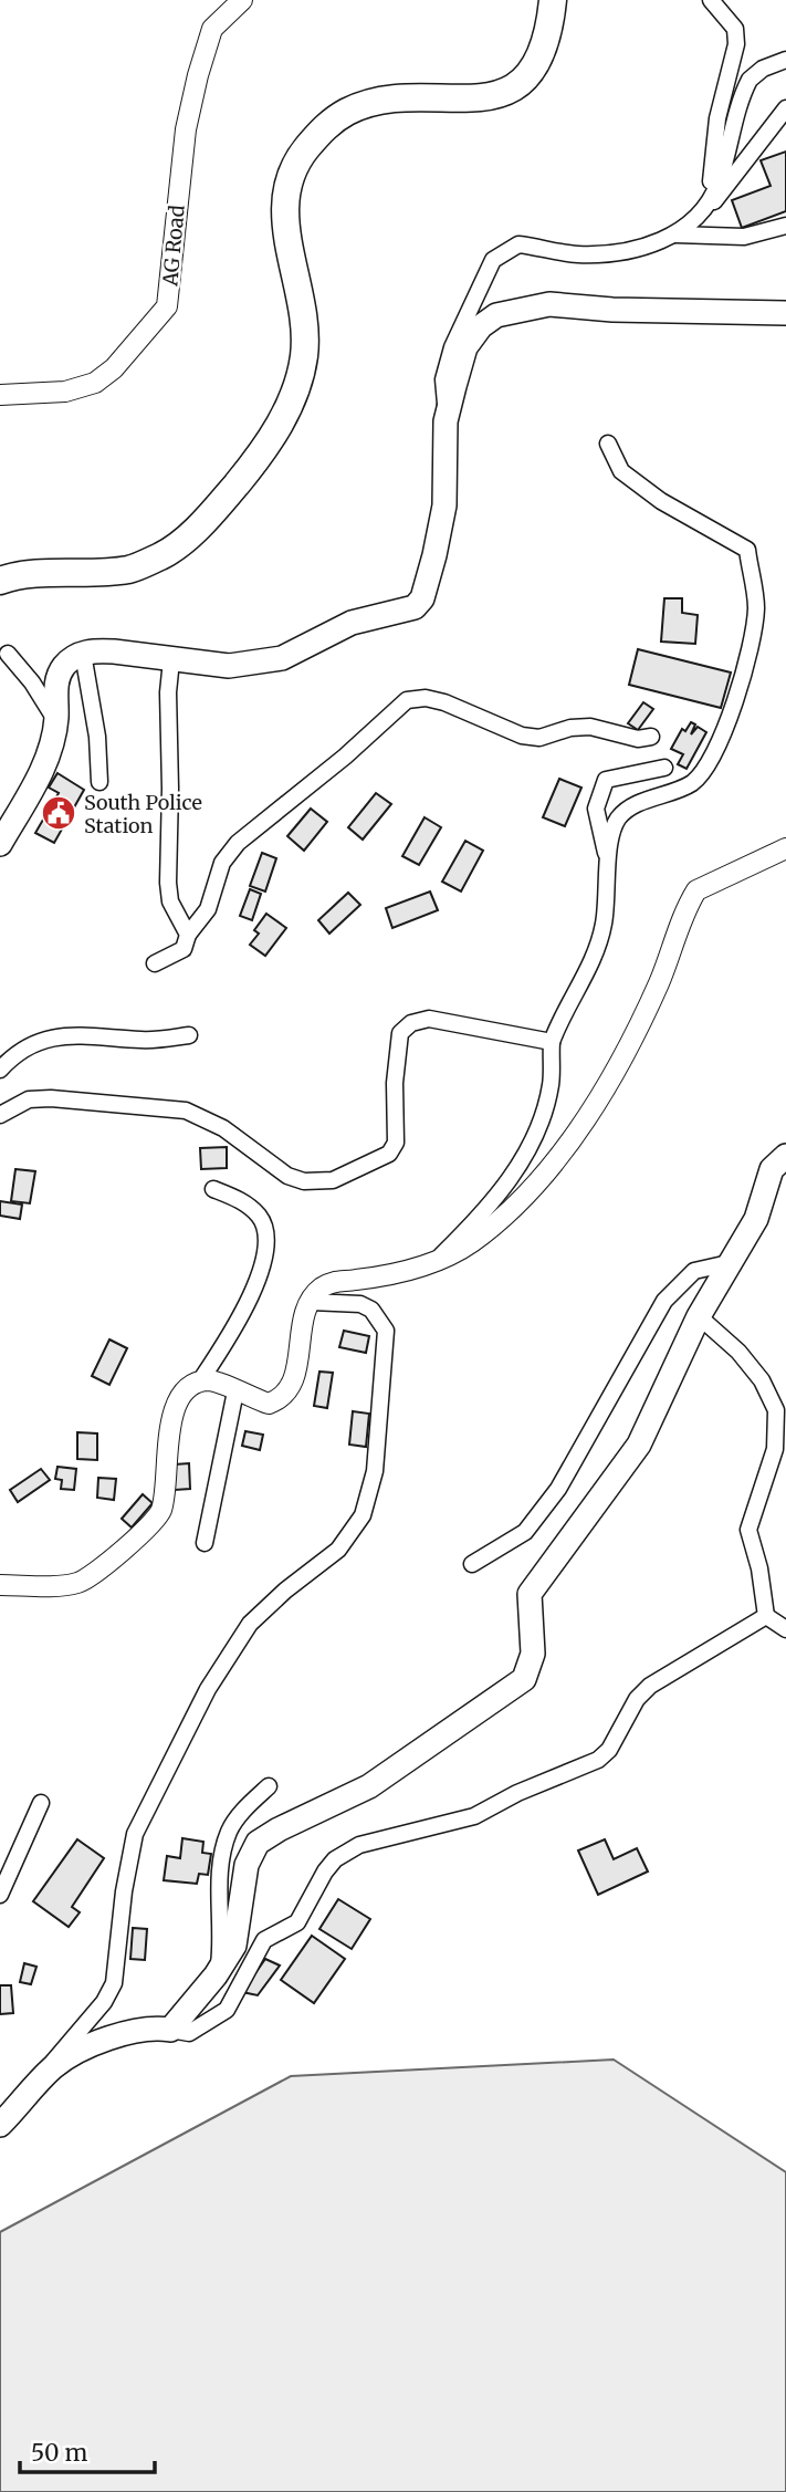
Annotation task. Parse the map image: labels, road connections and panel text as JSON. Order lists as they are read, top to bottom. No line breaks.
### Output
{"streets":{"street":["AG Road"]},"places":{"public building":["South Police Station"]},"scale_bar":"50 m"}
